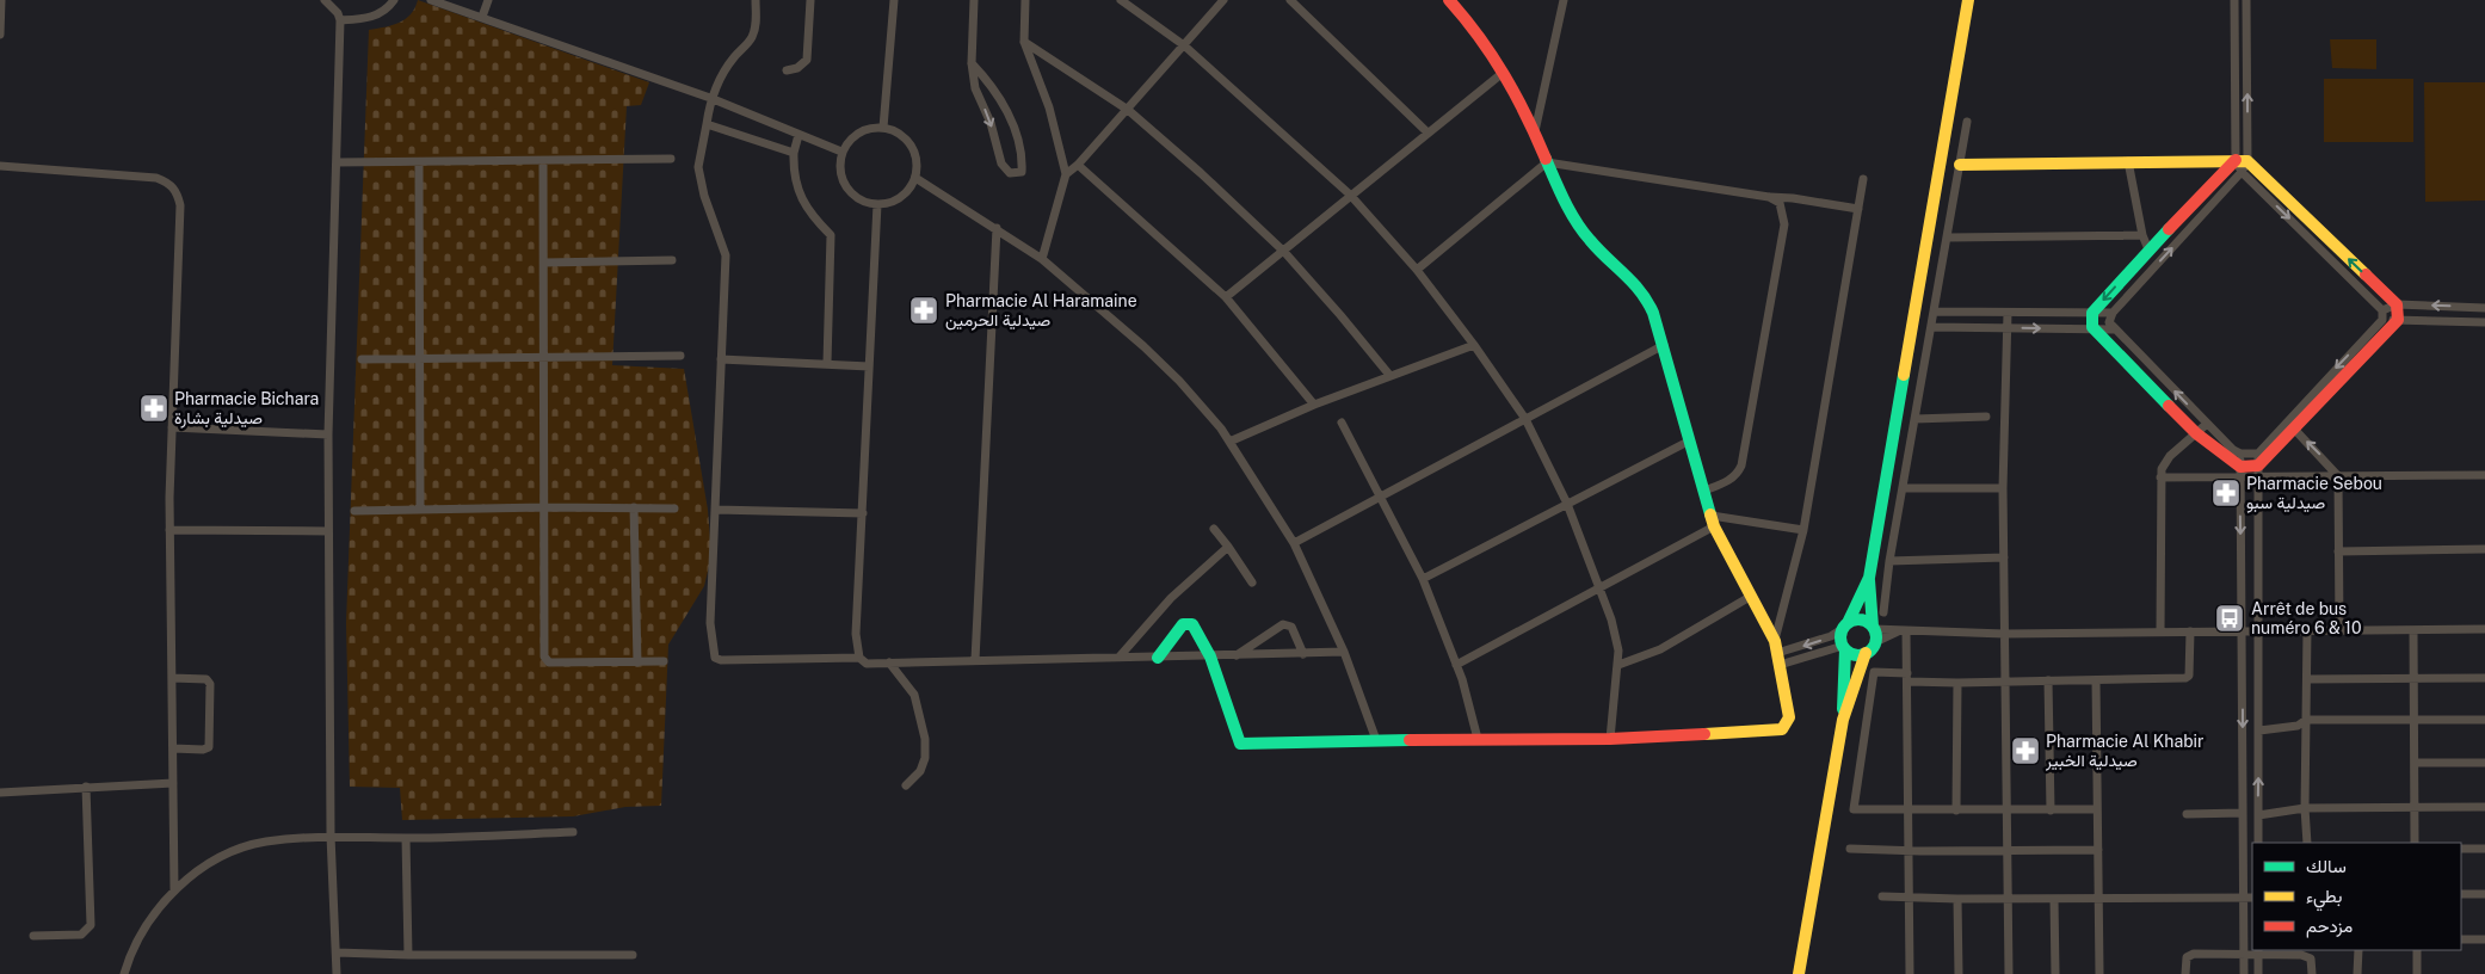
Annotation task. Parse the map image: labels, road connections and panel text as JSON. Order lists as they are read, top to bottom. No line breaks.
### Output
{"places":{"pharmacy":["Pharmacie Al Haramaine صيدلية الحرمين","Pharmacie Bichara صيدلية بشارة","Pharmacie Sebou صيدلية سبو","Pharmacie Al Khabir صيدلية الخبير"],"bus stop":["Arrêt de bus numéro 6 & 10"]},"legend":["سالك","بطيء","مزدحم"]}
